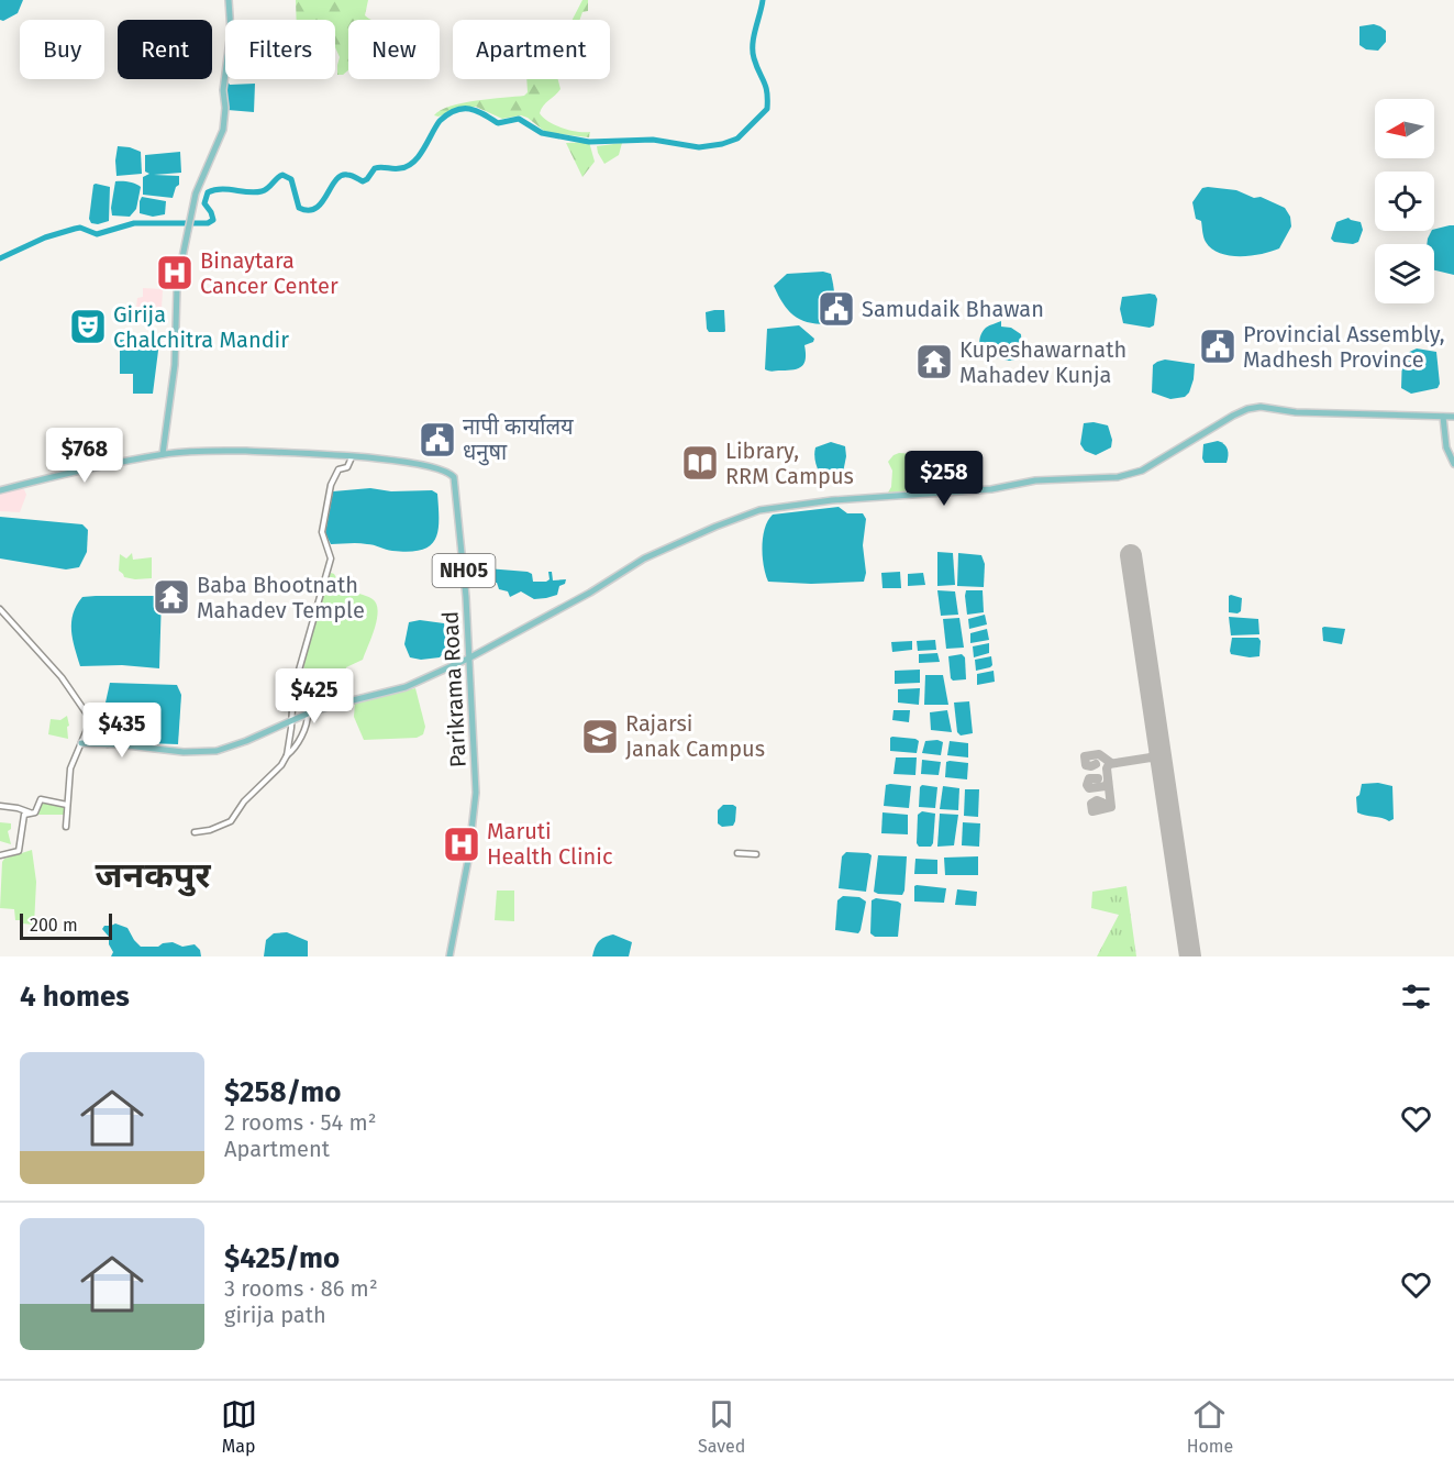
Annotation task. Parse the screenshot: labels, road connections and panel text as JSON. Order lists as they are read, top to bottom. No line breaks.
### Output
{"streets":{"main road":["NH05","Parikrama Road"]},"districts":["जनकपुर"],"places":{"hospital":["Binaytara Cancer Center","Maruti Health Clinic"],"public building":["Samudaik Bhawan","Provincial Assembly, Madhesh Province","नापी कार्यालय धनुषा"],"theatre":["Girija Chalchitra Mandir"],"temple":["Kupeshawarnath Mahadev Kunja","Baba Bhootnath Mahadev Temple"],"library":["Library, RRM Campus"],"school or university":["Rajarsi Janak Campus"]},"scale_bar":"200 m","north":"left","page":{"chip":["Buy","Rent","Filters","New","Apartment"],"price":["$768","$258","$425","$435"],"scale":"200 m","heading":"4 homes","list":[{"name":"$258/mo","note":"2 rooms · 54 m² · Apartment"},{"name":"$425/mo","note":"3 rooms · 86 m² · girija path"}],"tabs":["Map","Saved","Home"]}}
